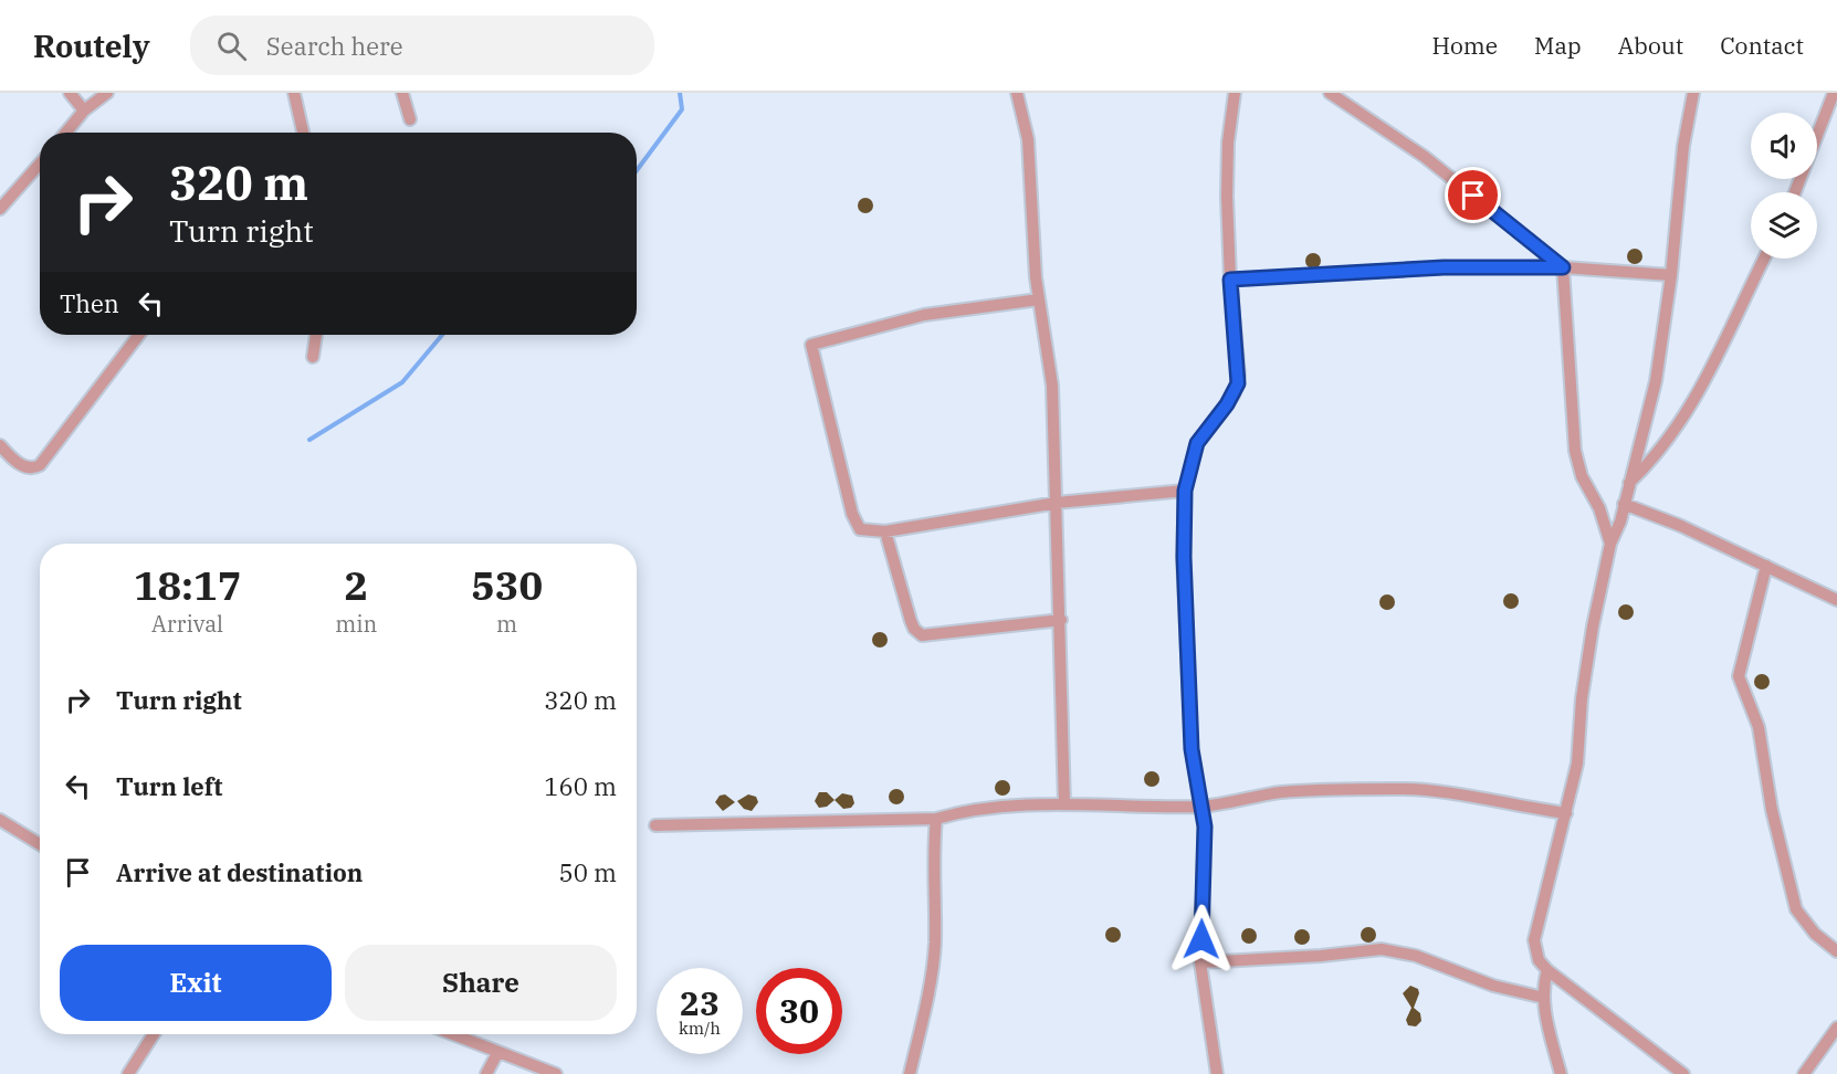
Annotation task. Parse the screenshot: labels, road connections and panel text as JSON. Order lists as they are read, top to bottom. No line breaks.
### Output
{"page":{"header":"Routely","search":"Search here","nav":["Home","Map","About","Contact"],"turn":["320 m","Turn right"],"then":"Then","eta":["18:17","Arrival","2","min","530","m"],"list":[{"name":"Turn right","value":"320 m"},{"name":"Turn left","value":"160 m"},{"name":"Arrive at destination","value":"50 m"}],"buttons":["Exit","Share"],"speed":"23 km/h","limit":"30"}}
